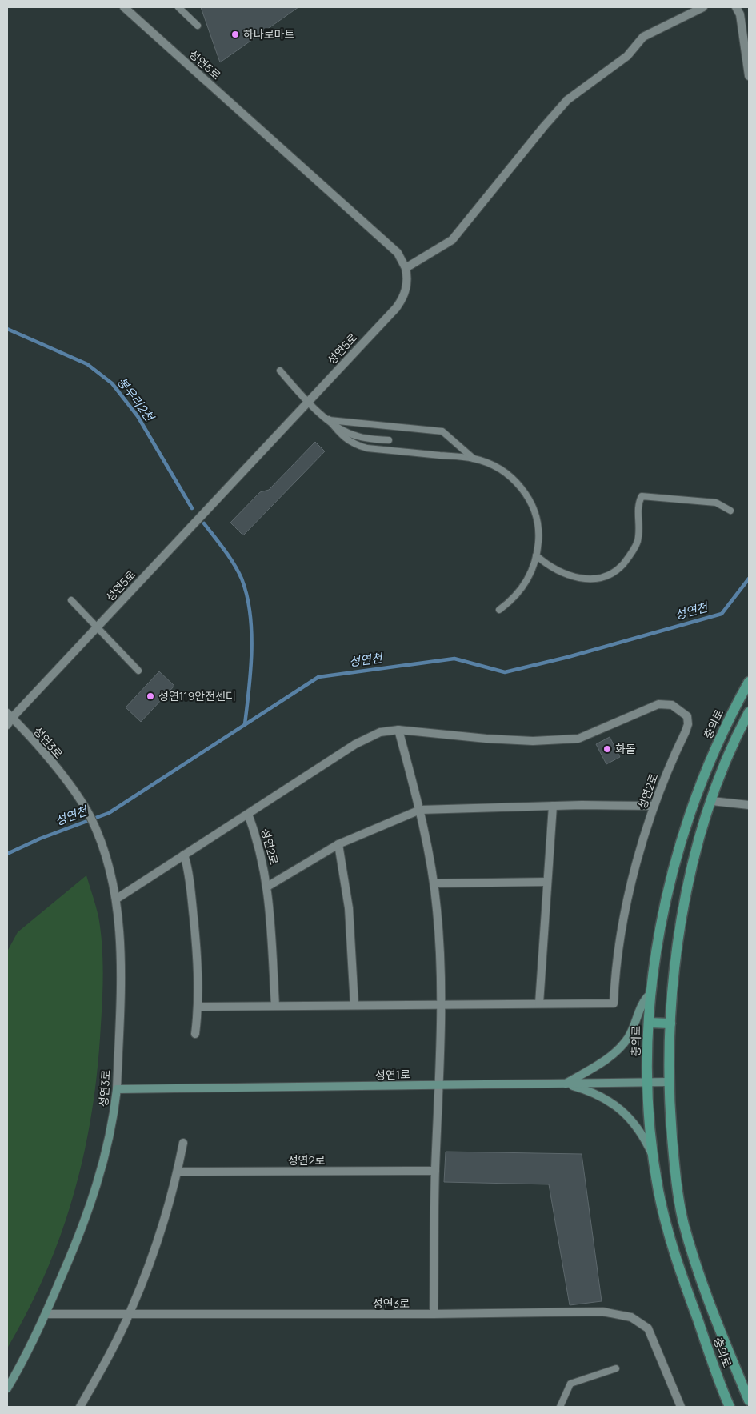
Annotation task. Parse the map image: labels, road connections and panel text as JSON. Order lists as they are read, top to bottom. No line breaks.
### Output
{"streets":{"main road":["충의로","성연3로","성연1로"],"street":["성연5로","성연2로"]},"crossings":[["성연5로","성연3로"],["충의로","성연1로"],["성연3로","성연2로"],["성연3로","성연1로"]],"water":["봉우리2천","성연천"],"places":["하나로마트","성연119안전센터","화돌"]}
